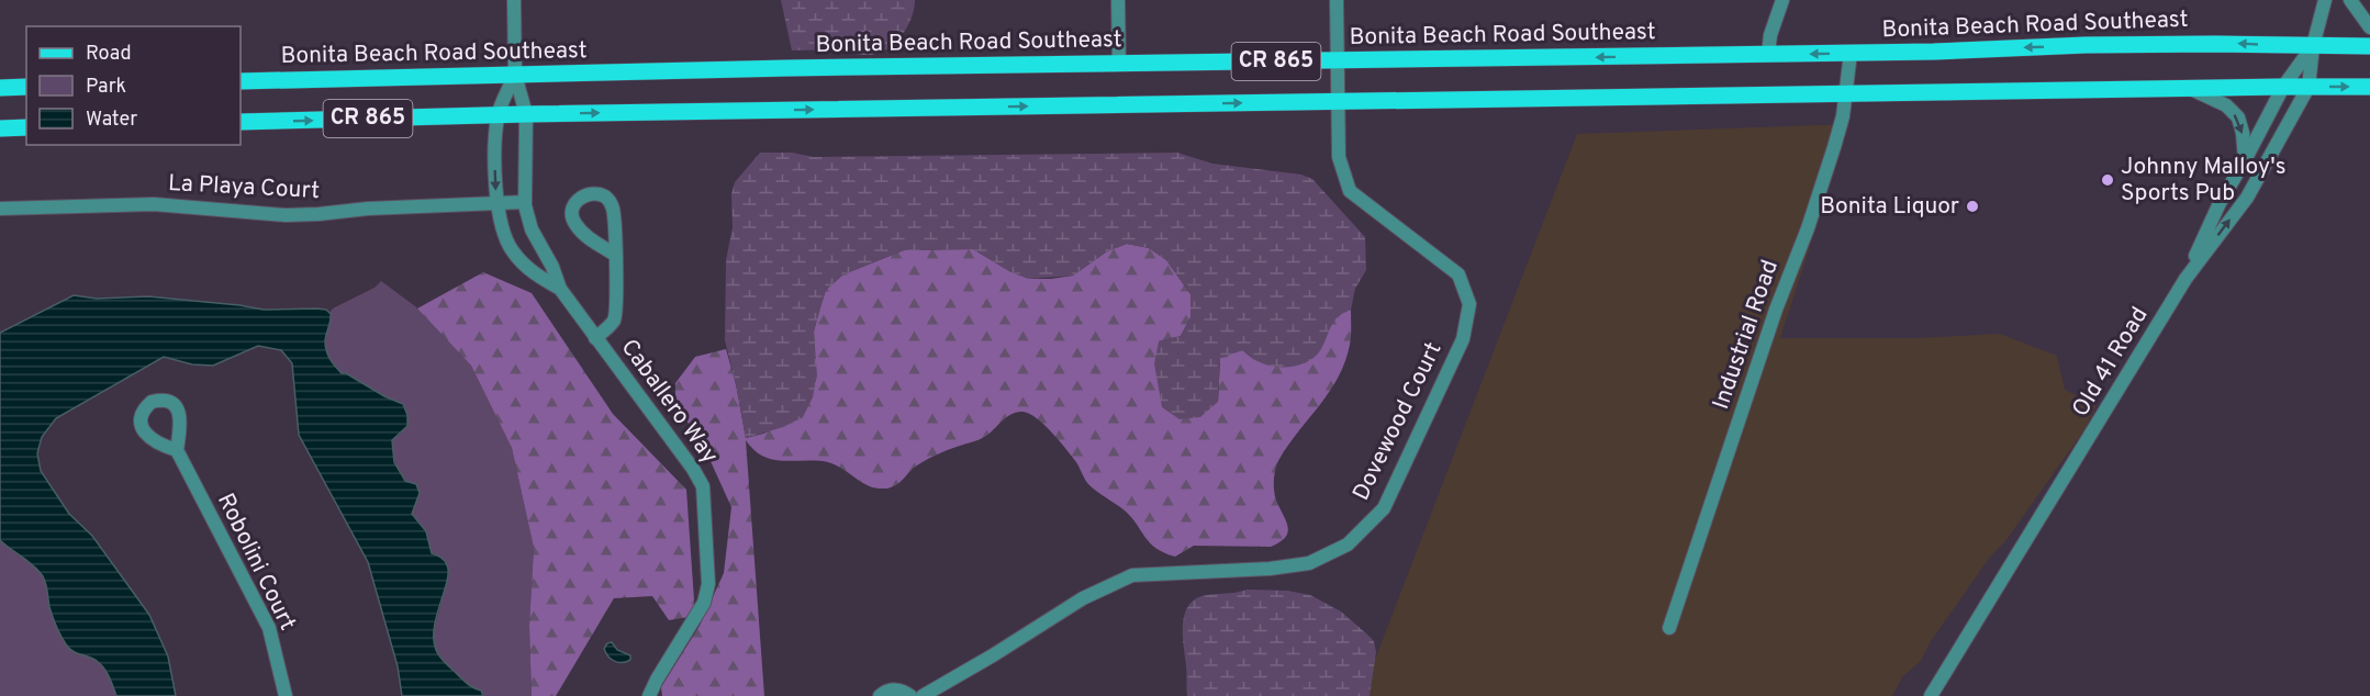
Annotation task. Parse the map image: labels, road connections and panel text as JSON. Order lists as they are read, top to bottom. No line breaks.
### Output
{"streets":{"main road":["Bonita Beach Road Southeast","CR 865"],"street":["La Playa Court","Industrial Road","Old 41 Road","Caballero Way","Dovewood Court","Robolini Court"]},"crossings":[["Bonita Beach Road Southeast","Industrial Road"],["Bonita Beach Road Southeast","Old 41 Road"],["Bonita Beach Road Southeast","Caballero Way"],["Bonita Beach Road Southeast","Dovewood Court"],["CR 865","Industrial Road"],["CR 865","Old 41 Road"],["CR 865","Caballero Way"],["CR 865","Dovewood Court"],["La Playa Court","Caballero Way"]],"places":["Johnny Malloy's Sports Pub","Bonita Liquor"],"legend":["Road","Park","Water"]}
